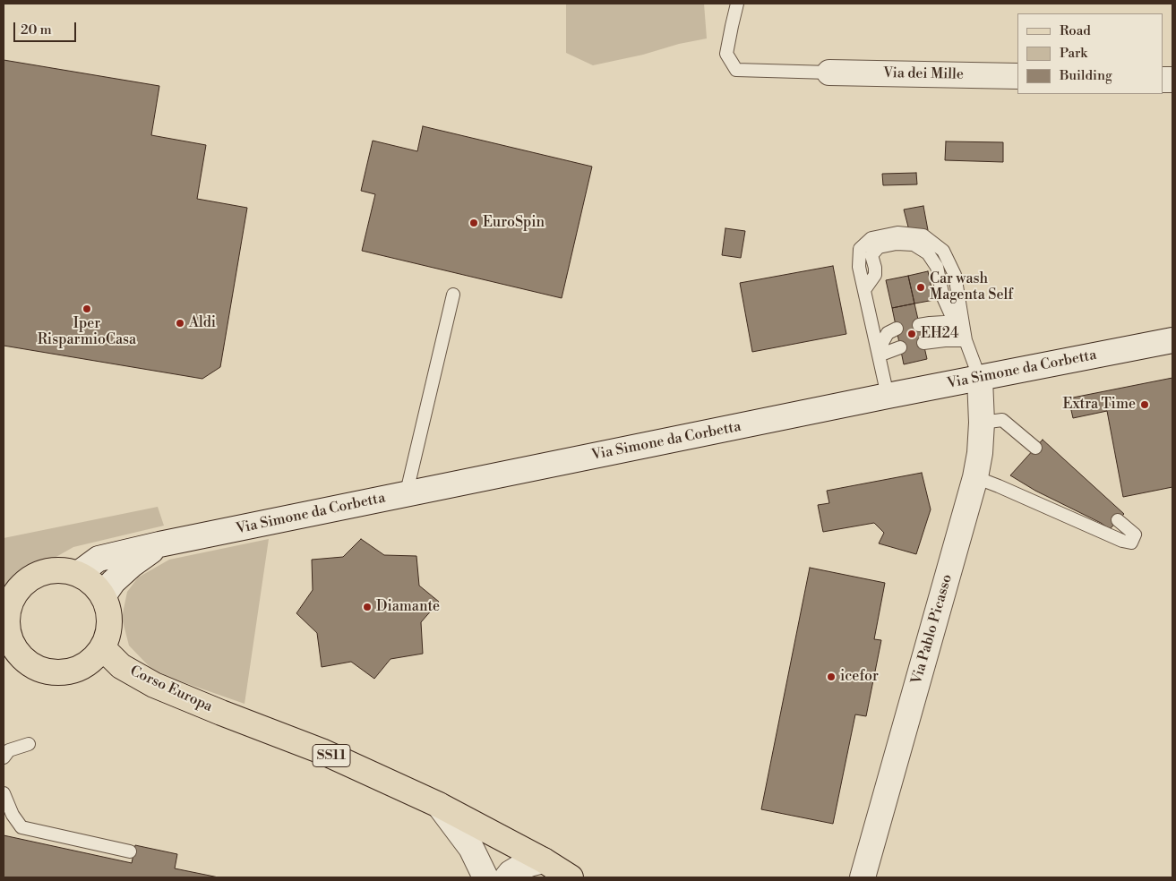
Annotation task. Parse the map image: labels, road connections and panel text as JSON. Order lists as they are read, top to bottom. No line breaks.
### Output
{"streets":{"main road":["Corso Europa","SS11"],"street":["Via dei Mille","Via Simone da Corbetta","Via Pablo Picasso"]},"crossings":[["Via Simone da Corbetta","Via Pablo Picasso"],["Via Simone da Corbetta","Corso Europa"]],"places":["EuroSpin","Car wash Magenta Self","Iper RisparmioCasa","Aldi","EH24","Extra Time","Diamante","icefor"],"legend":["Road","Park","Building"],"scale_bar":"20 m"}
